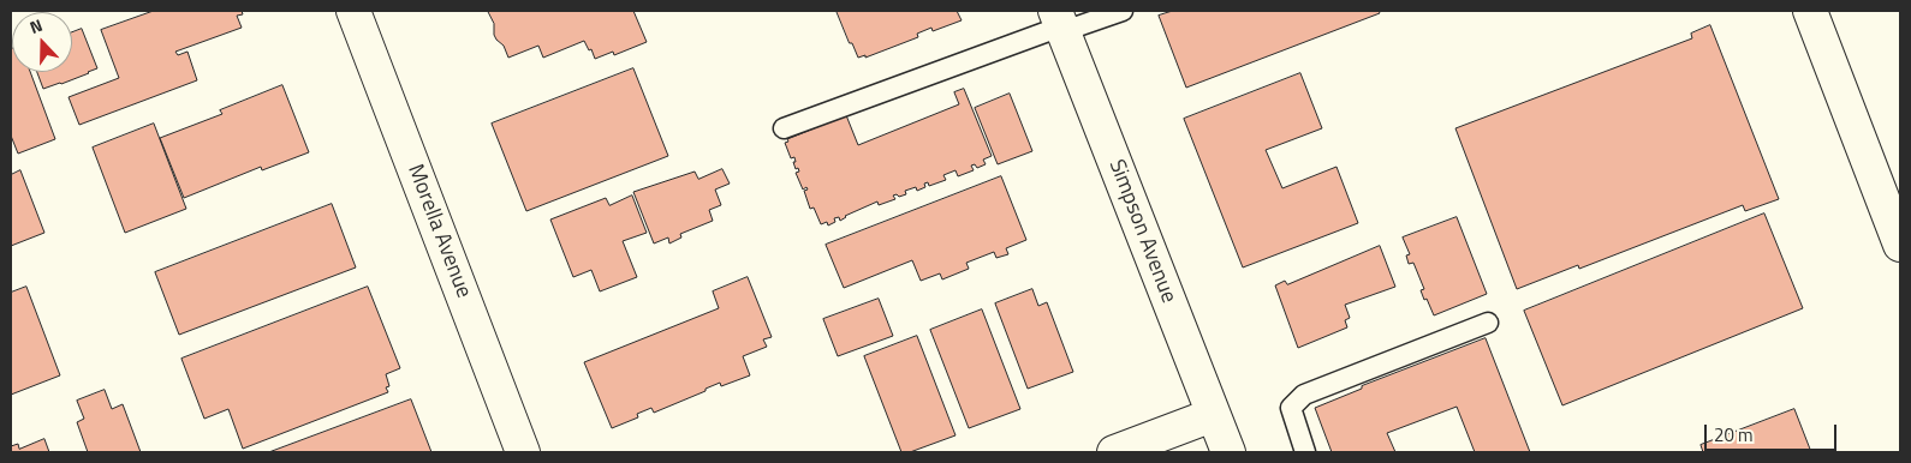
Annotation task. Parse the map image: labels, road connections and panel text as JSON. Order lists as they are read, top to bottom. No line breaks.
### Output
{"streets":{"street":["Morella Avenue","Simpson Avenue"]},"scale_bar":"20 m","north":"top"}
